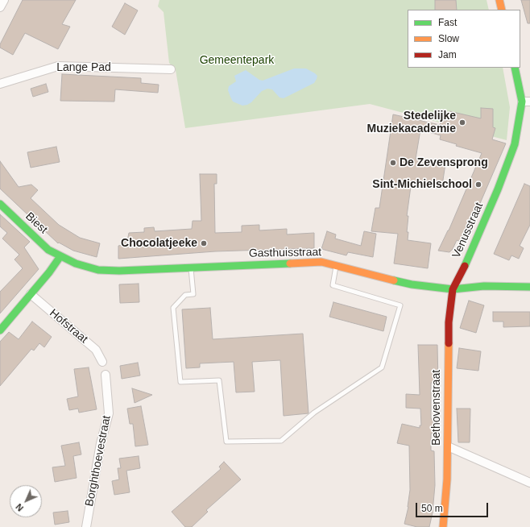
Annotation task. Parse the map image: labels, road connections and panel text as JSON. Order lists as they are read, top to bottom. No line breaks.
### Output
{"streets":{"main road":["Biest","Venusstraat","Gasthuisstraat","Bethovenstraat"],"street":["Lange Pad","Hofstraat","Borghthoevestraat"]},"crossings":[["Biest","Gasthuisstraat"],["Venusstraat","Gasthuisstraat"],["Venusstraat","Bethovenstraat"],["Gasthuisstraat","Bethovenstraat"]],"parks":["Gemeentepark"],"places":["Stedelijke Muziekacademie","De Zevensprong","Sint-Michielschool","Chocolatjeeke"],"legend":["Fast","Slow","Jam"],"scale_bar":"50 m","north":"bottom left"}
